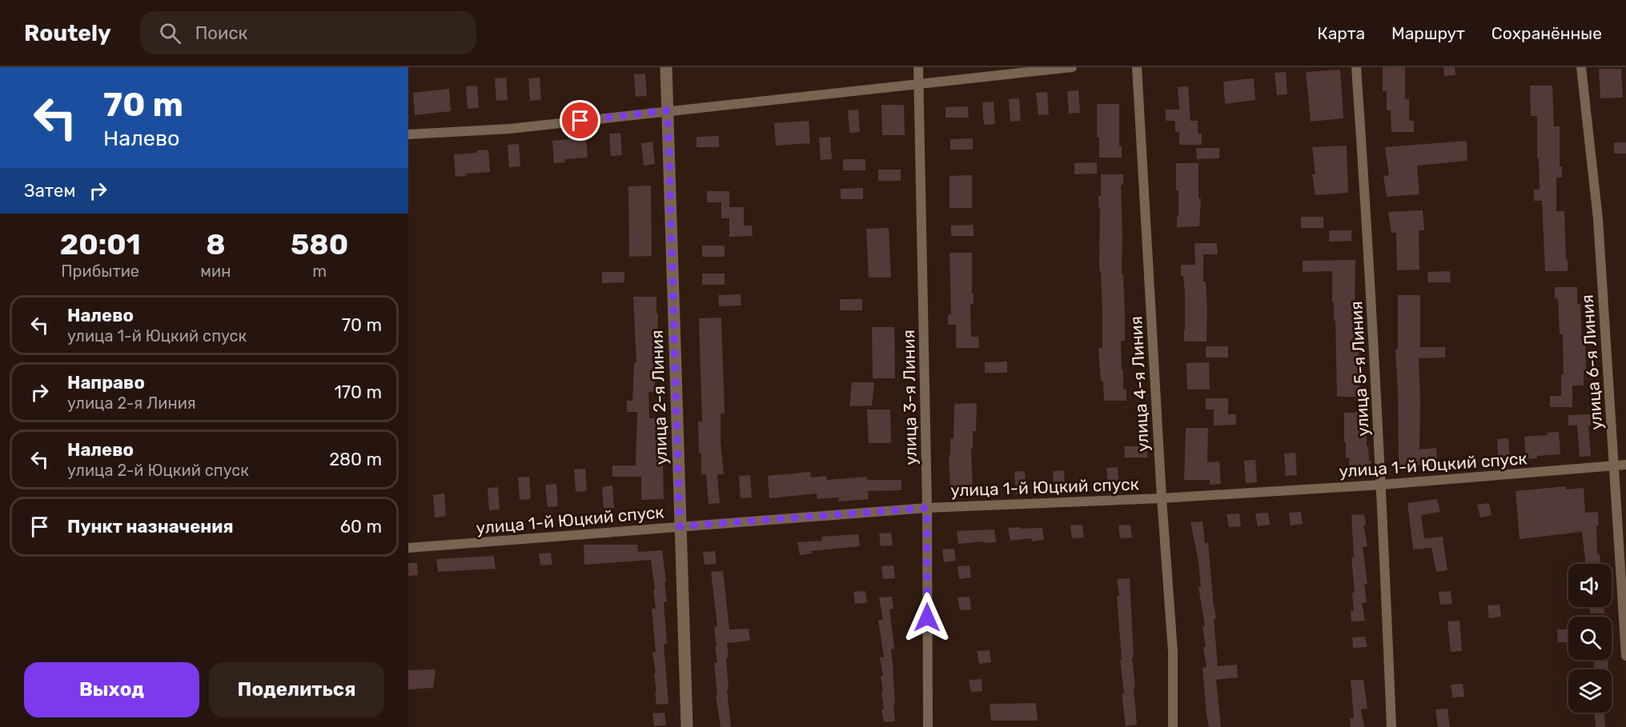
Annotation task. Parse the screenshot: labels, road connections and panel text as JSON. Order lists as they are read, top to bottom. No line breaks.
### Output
{"streets":{"street":["улица 6-я Линия","улица 5-я Линия","улица 4-я Линия","улица 2-я Линия","улица 3-я Линия","улица 1-й Юцкий спуск"]},"crossings":[["улица 6-я Линия","улица 1-й Юцкий спуск"],["улица 5-я Линия","улица 1-й Юцкий спуск"],["улица 4-я Линия","улица 1-й Юцкий спуск"],["улица 2-я Линия","улица 1-й Юцкий спуск"],["улица 3-я Линия","улица 1-й Юцкий спуск"]],"page":{"header":"Routely","search":"Поиск","nav":["Карта","Маршрут","Сохранённые"],"turn":["70 m","Налево"],"then":"Затем","eta":["20:01","Прибытие","8","мин","580","m"],"list":[{"name":"Налево","note":"улица 1-й Юцкий спуск","value":"70 m"},{"name":"Направо","note":"улица 2-я Линия","value":"170 m"},{"name":"Налево","note":"улица 2-й Юцкий спуск","value":"280 m"},{"name":"Пункт назначения","value":"60 m"}],"buttons":["Выход","Поделиться"]}}
